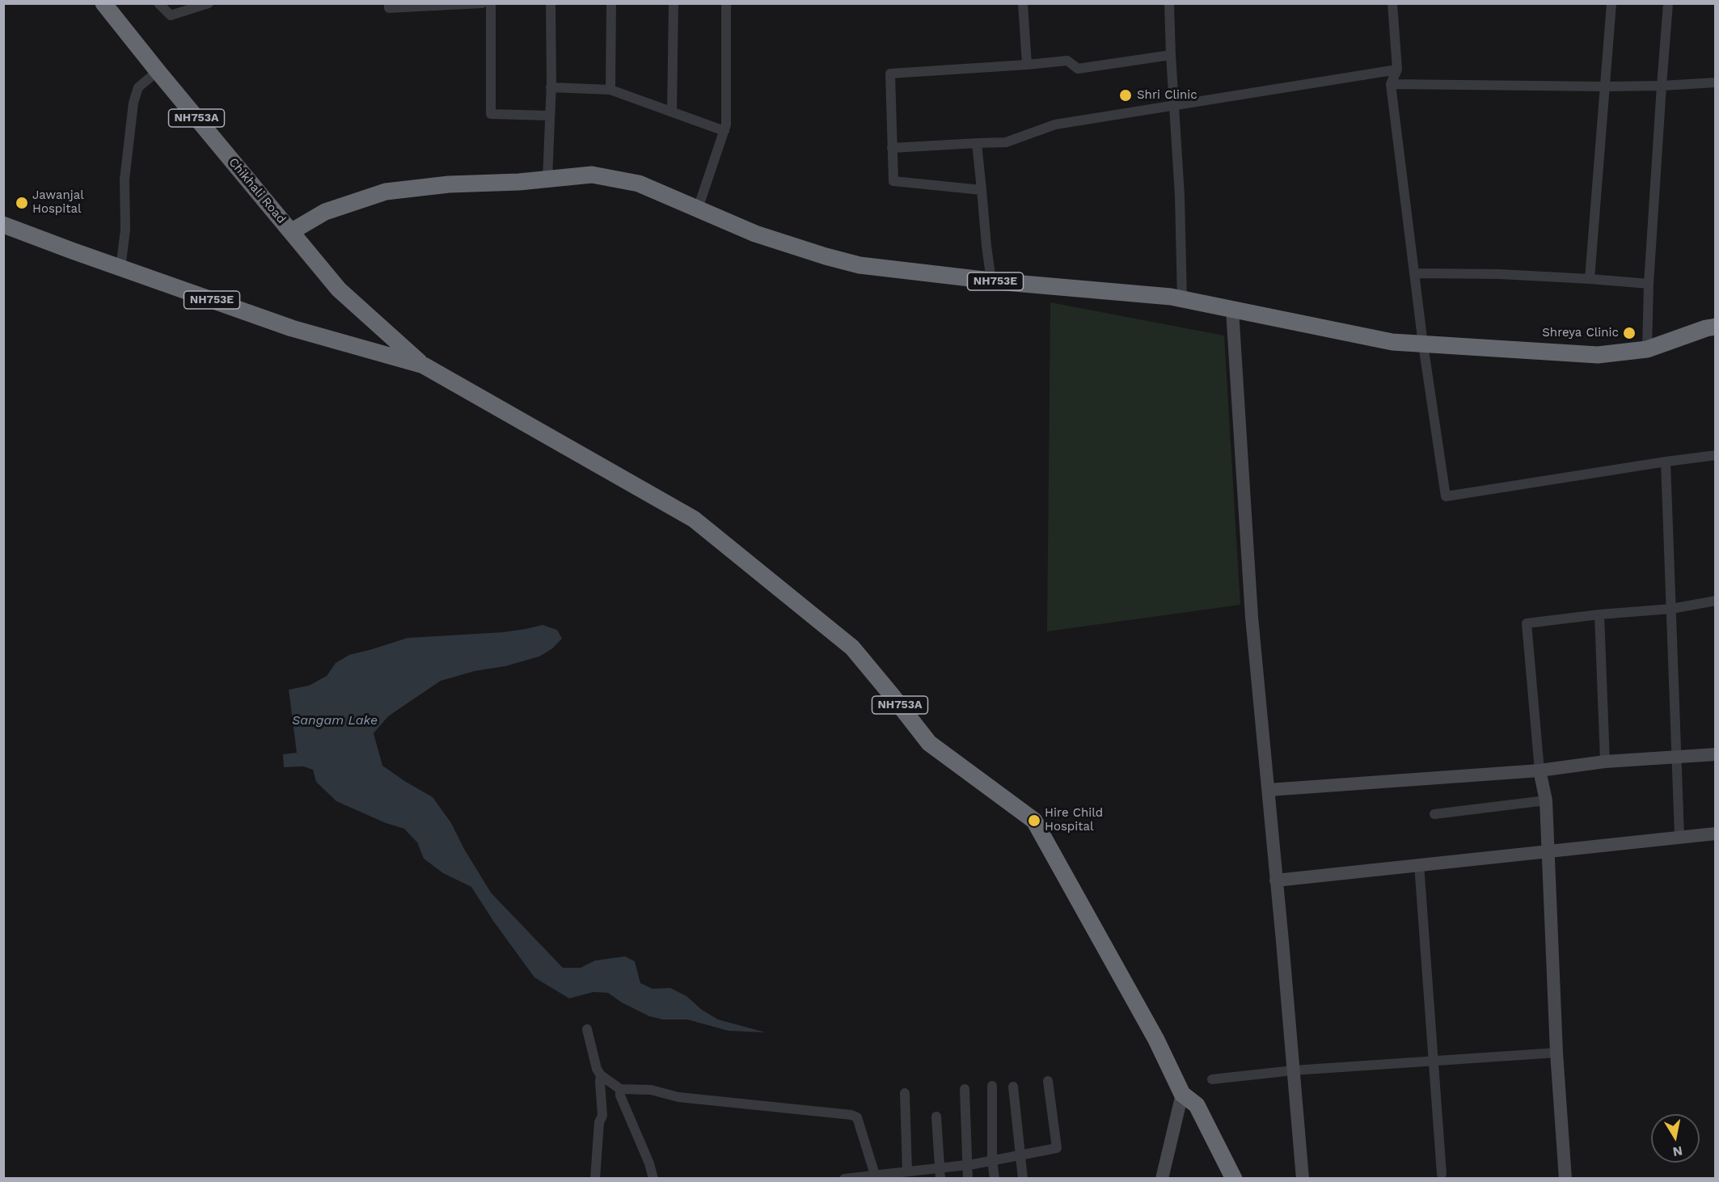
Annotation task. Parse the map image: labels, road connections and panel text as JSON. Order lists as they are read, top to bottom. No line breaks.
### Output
{"streets":{"highway":["NH753A","Chikhali Road","NH753E"]},"crossings":[["NH753A","Chikhali Road"],["NH753A","NH753E"],["Chikhali Road","NH753E"]],"water":["Sangam Lake"],"places":["Shri Clinic","Jawanjal Hospital","Shreya Clinic","Hire Child Hospital"],"north":"bottom"}
